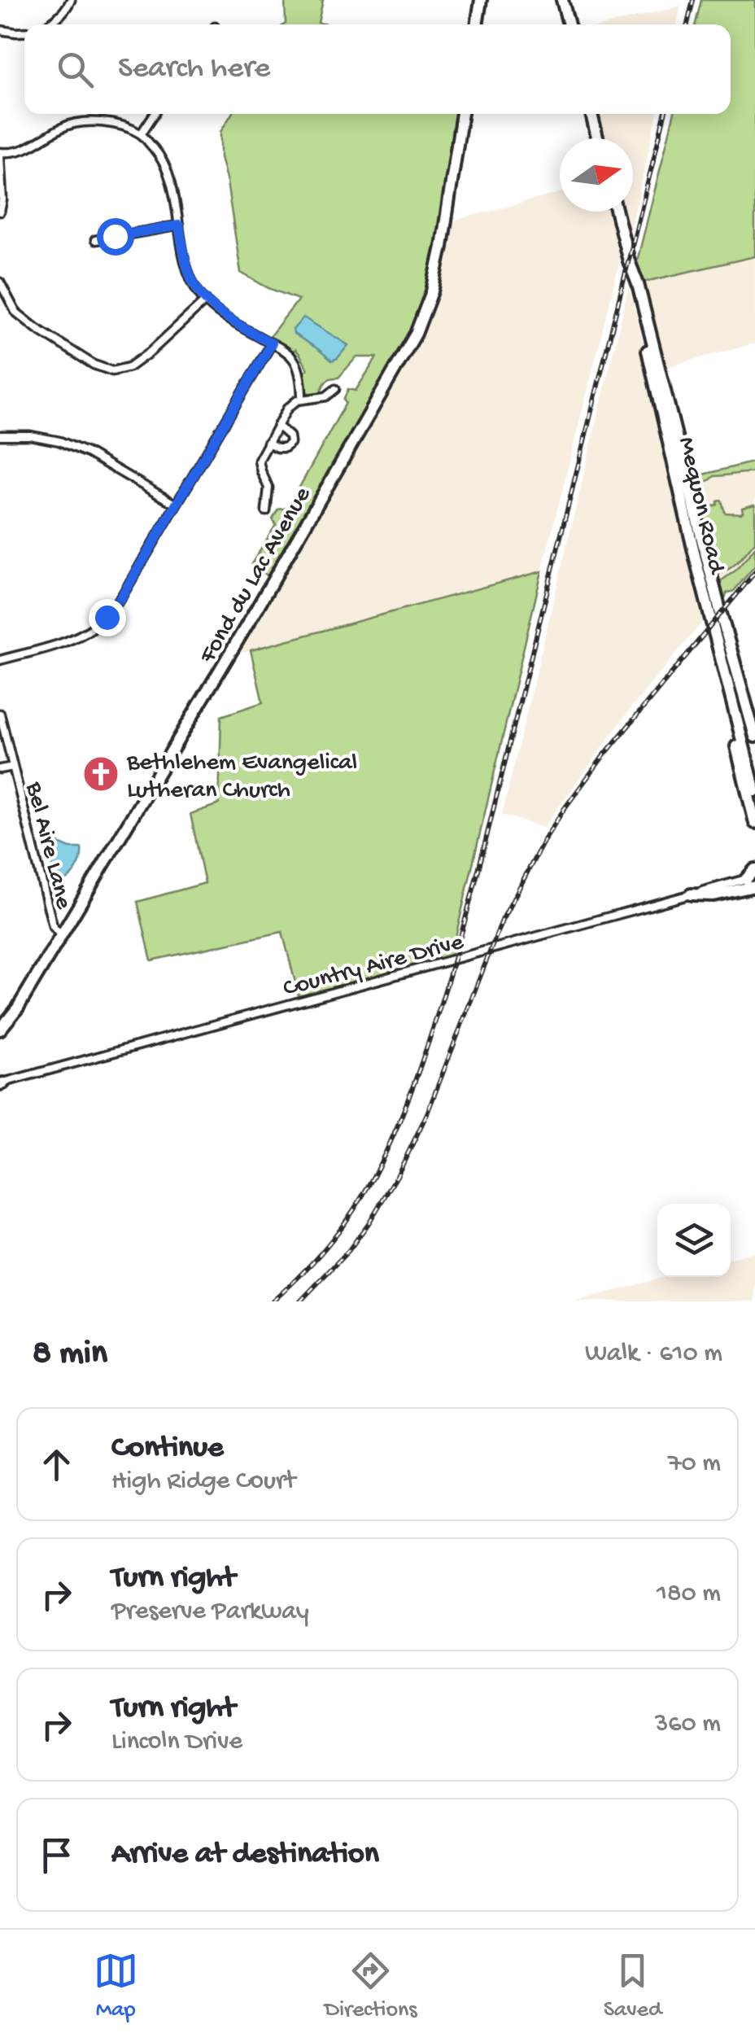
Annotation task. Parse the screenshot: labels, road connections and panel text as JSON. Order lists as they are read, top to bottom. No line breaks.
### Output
{"streets":{"main road":["Mequon Road","Fond du Lac Avenue"],"street":["Bel Aire Lane","Country Aire Drive"]},"crossings":[["Fond du Lac Avenue","Bel Aire Lane"]],"places":{"church":["Bethlehem Evangelical Lutheran Church"]},"north":"right","page":{"search":"Search here","heading":["8 min","Walk · 610 m"],"list":[["Continue","High Ridge Court","70 m"],["Turn right","Preserve Parkway","180 m"],["Turn right","Lincoln Drive","360 m"],"Arrive at destination"],"nav":["Map","Directions","Saved"]}}
